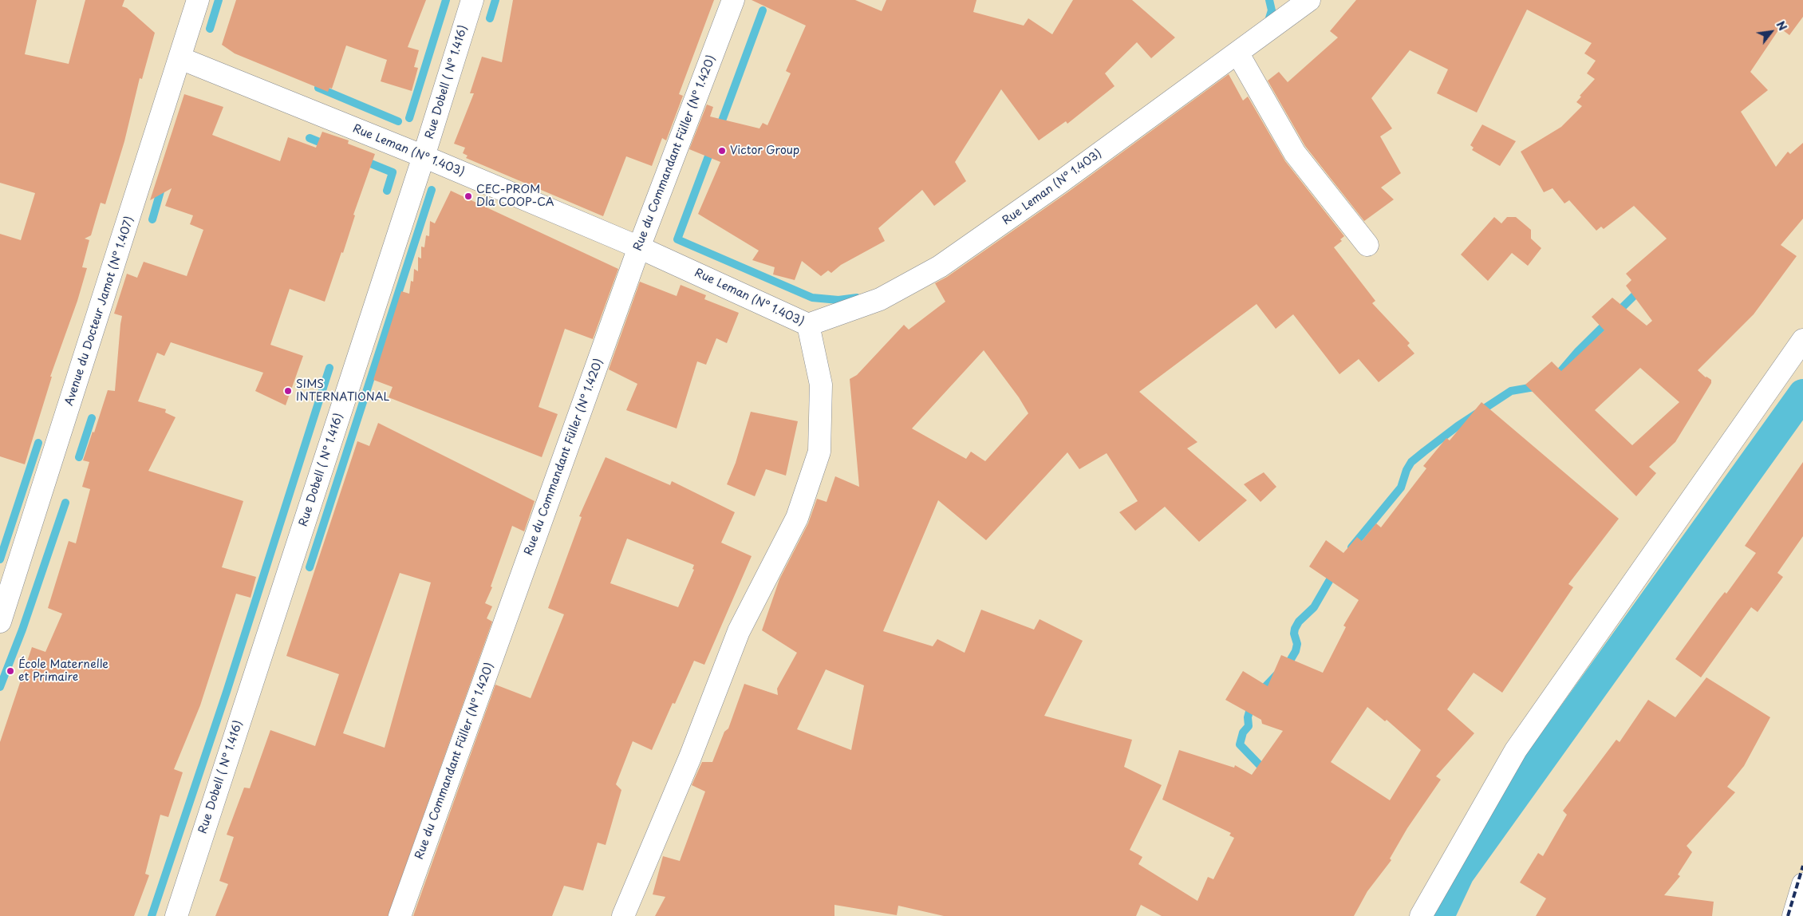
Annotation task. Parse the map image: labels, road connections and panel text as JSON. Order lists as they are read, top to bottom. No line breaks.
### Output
{"streets":{"street":["Rue Dobell ( N° 1.416)","Rue Leman (N° 1.403)","Rue du Commandant Füller (N° 1.420)","Avenue du Docteur Jamot (N° 1.407)"]},"crossings":[["Rue Dobell ( N° 1.416)","Rue Leman (N° 1.403)"],["Rue Leman (N° 1.403)","Rue du Commandant Füller (N° 1.420)"],["Rue Leman (N° 1.403)","Avenue du Docteur Jamot (N° 1.407)"]],"places":["Victor Group","CEC-PROM Dla COOP-CA","SIMS INTERNATIONAL","École Maternelle et Primaire"],"north":"top right"}
